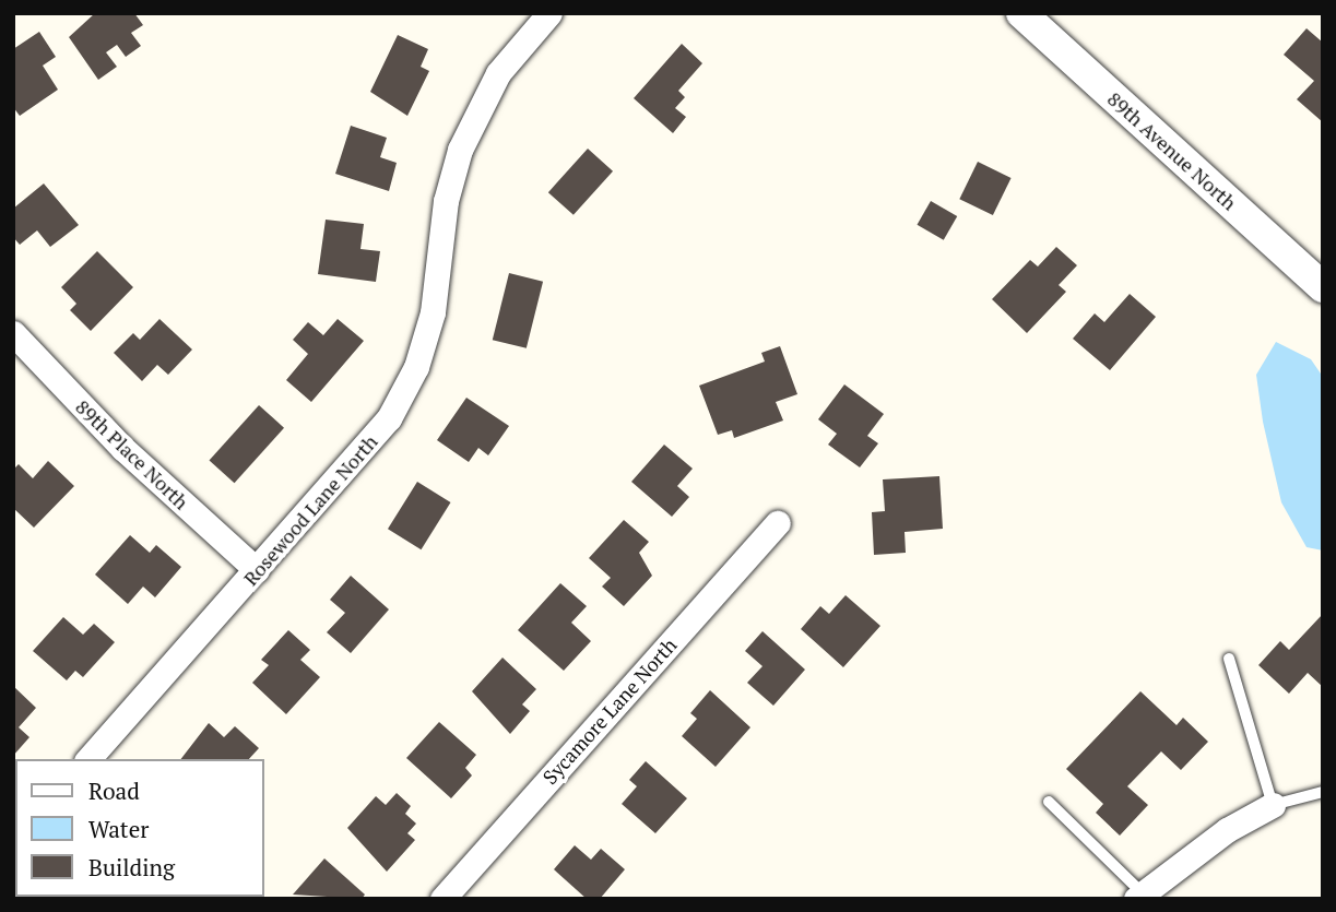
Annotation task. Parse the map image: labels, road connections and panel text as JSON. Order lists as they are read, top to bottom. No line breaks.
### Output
{"streets":{"street":["89th Avenue North","89th Place North","Rosewood Lane North","Sycamore Lane North"]},"crossings":[["89th Place North","Rosewood Lane North"]],"legend":["Road","Water","Building"]}
